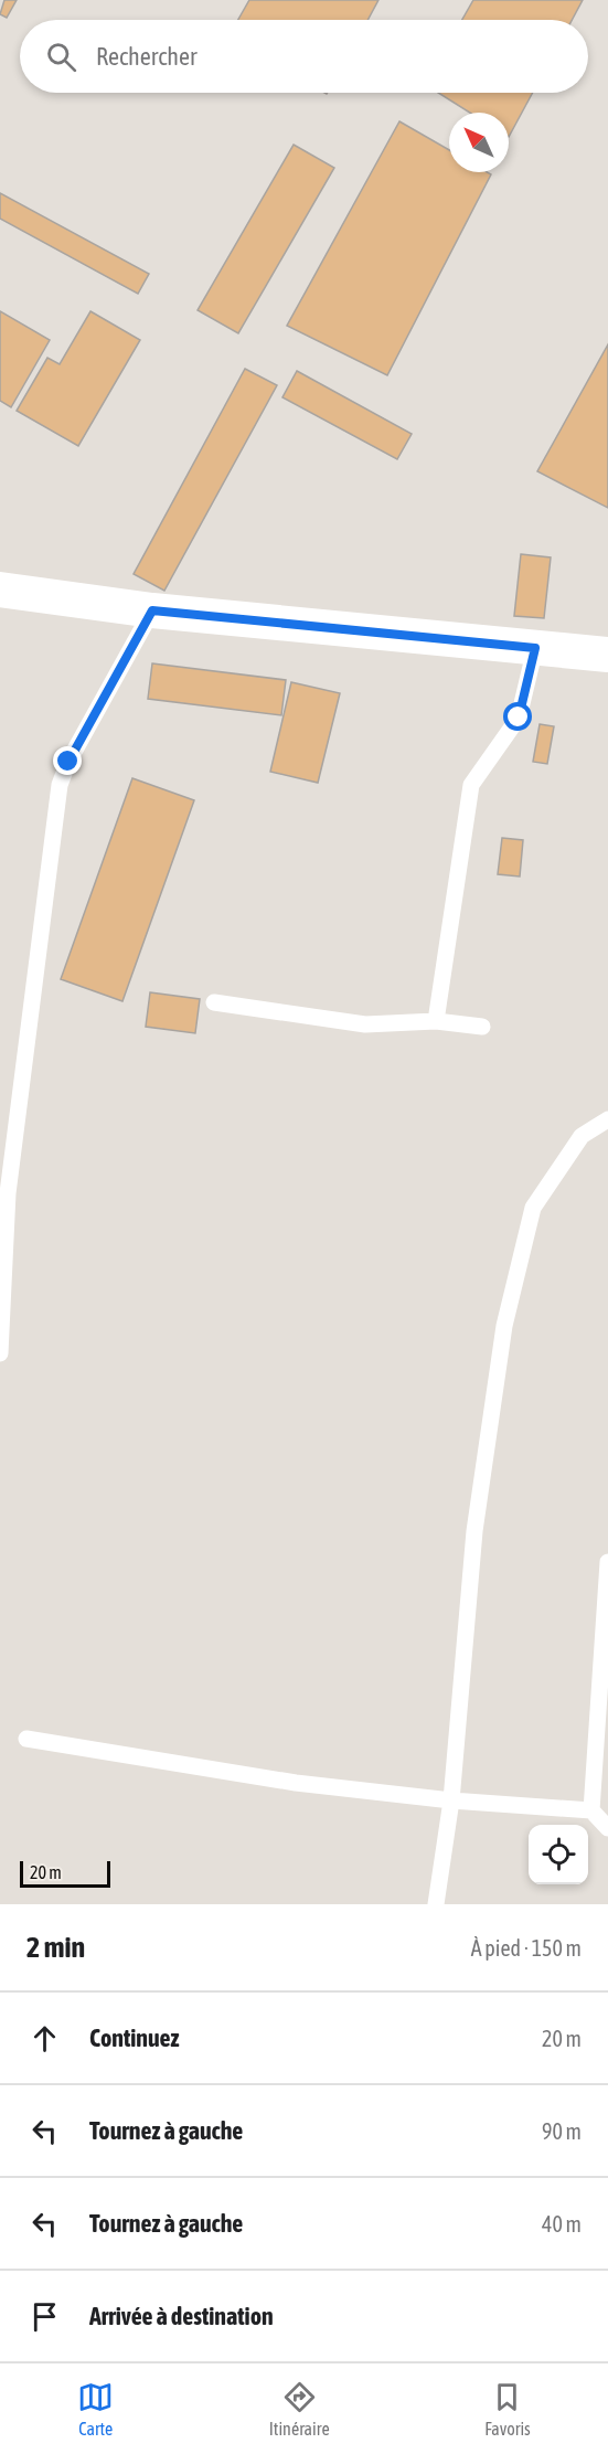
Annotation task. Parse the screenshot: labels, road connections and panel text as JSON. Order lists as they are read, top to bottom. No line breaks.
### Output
{"scale_bar":"20 m","north":"top left","page":{"search":"Rechercher","scale":"20 m","heading":["2 min","À pied · 150 m"],"list":[["Continuez","20 m"],["Tournez à gauche","90 m"],["Tournez à gauche","40 m"],"Arrivée à destination"],"nav":["Carte","Itinéraire","Favoris"]}}
